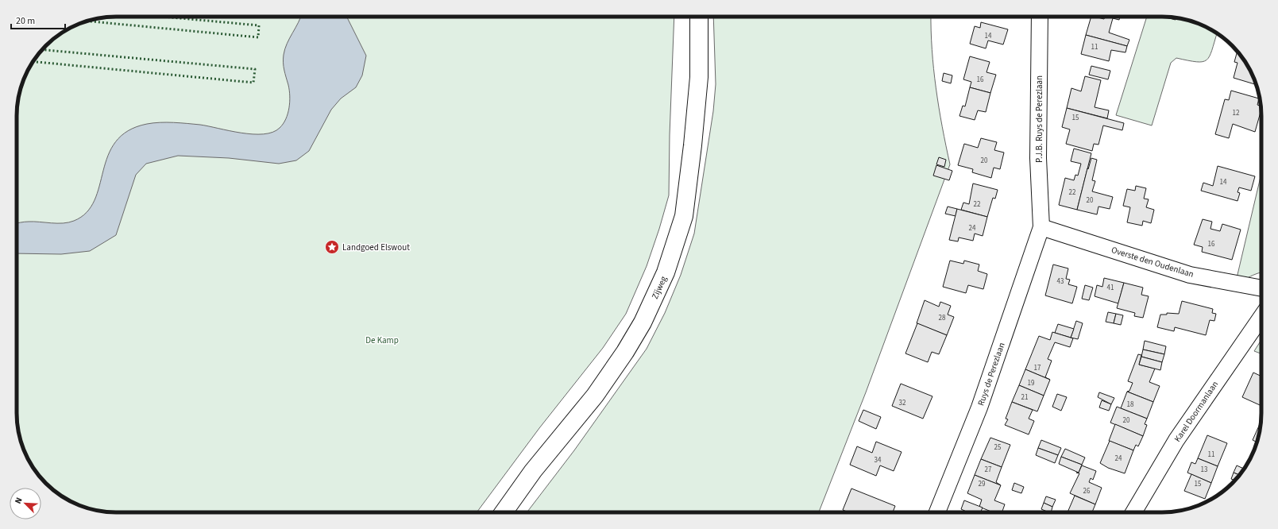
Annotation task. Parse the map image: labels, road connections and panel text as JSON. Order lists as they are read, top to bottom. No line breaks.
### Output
{"streets":{"street":["P.J.B. Ruys de Perezlaan","Overste den Oudenlaan","Zijweg","Ruys de Perezlaan","Karel Doormanlaan"]},"crossings":[["P.J.B. Ruys de Perezlaan","Overste den Oudenlaan"],["P.J.B. Ruys de Perezlaan","Ruys de Perezlaan"],["Overste den Oudenlaan","Ruys de Perezlaan"]],"parks":["De Kamp"],"places":{"place":["Landgoed Elswout"]},"house_numbers":["14","11","16","12","15","20","14","22","20","22","24","16","43","41","28","17","19","21","32","18","20","25","11","24","34","27","13","29","15","26"],"scale_bar":"20 m","north":"top left"}
